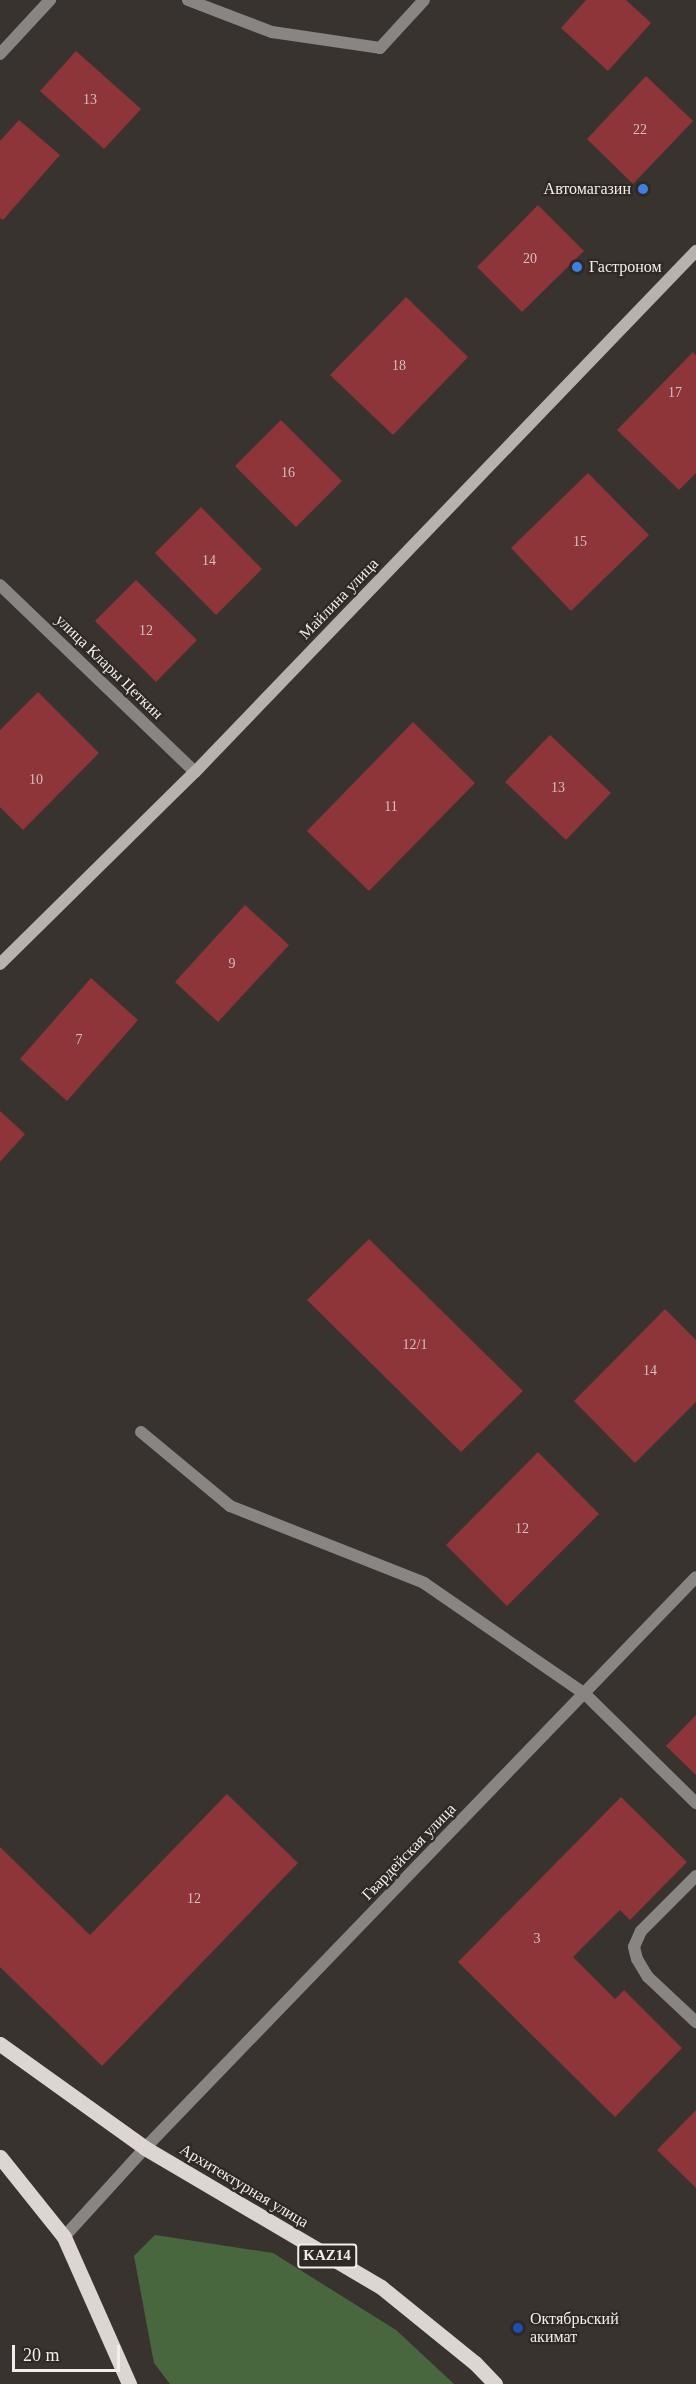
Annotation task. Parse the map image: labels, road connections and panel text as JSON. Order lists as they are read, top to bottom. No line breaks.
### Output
{"streets":{"main road":["Майлина улица","Архитектурная улица","KAZ14"],"street":["улица Клары Цеткин","Гвардейская улица"]},"crossings":[["Майлина улица","улица Клары Цеткин"],["Гвардейская улица","Архитектурная улица"]],"places":["Автомагазин","Гастроном","Октябрьский акимат"],"house_numbers":["13","22","20","18","17","16","15","14","12","10","13","11","9","7","12/1","14","12","12","3"],"scale_bar":"20 m"}
